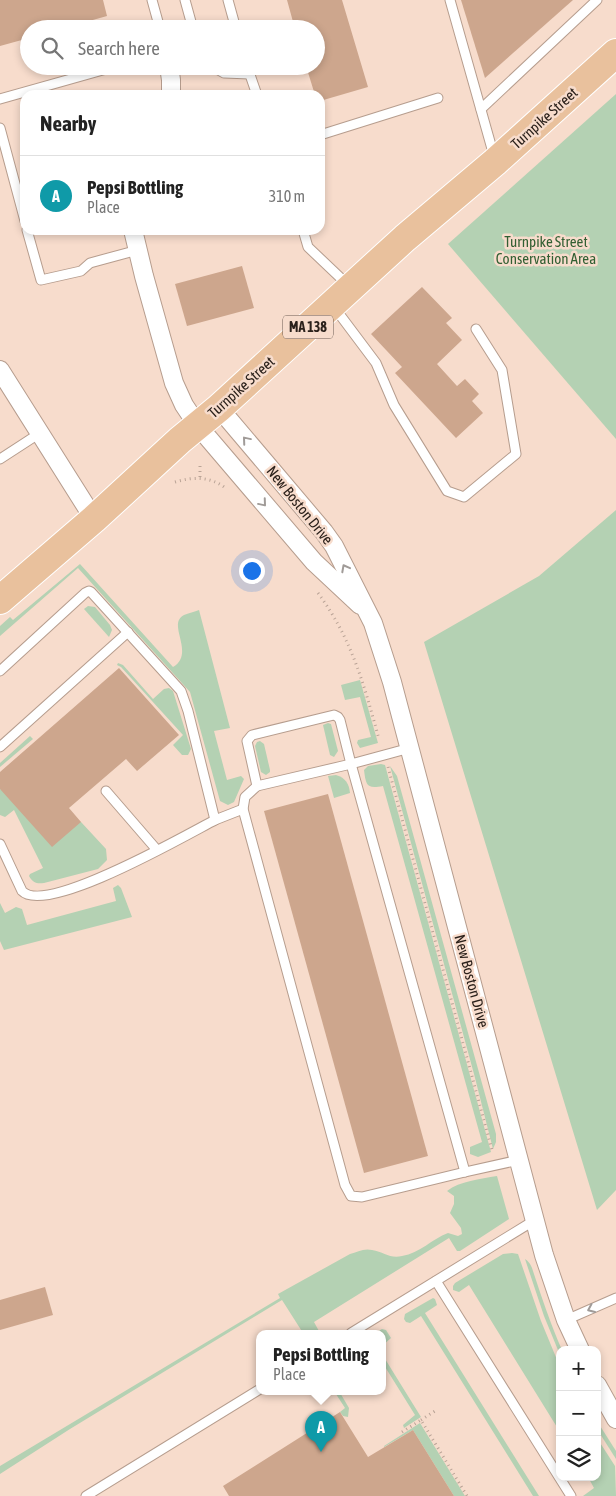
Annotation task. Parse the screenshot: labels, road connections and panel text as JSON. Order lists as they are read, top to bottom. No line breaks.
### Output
{"streets":{"main road":["Turnpike Street","MA 138"],"street":["New Boston Drive"]},"crossings":[["Turnpike Street","New Boston Drive"]],"parks":["Turnpike Street Conservation Area"],"page":{"search":"Search here","heading":"Nearby","list":[{"mark":"A","name":"Pepsi Bottling","note":"Place","value":"310 m"}],"popup":["Pepsi Bottling","Place"],"map_buttons":["+","−"],"pins":"A"}}
